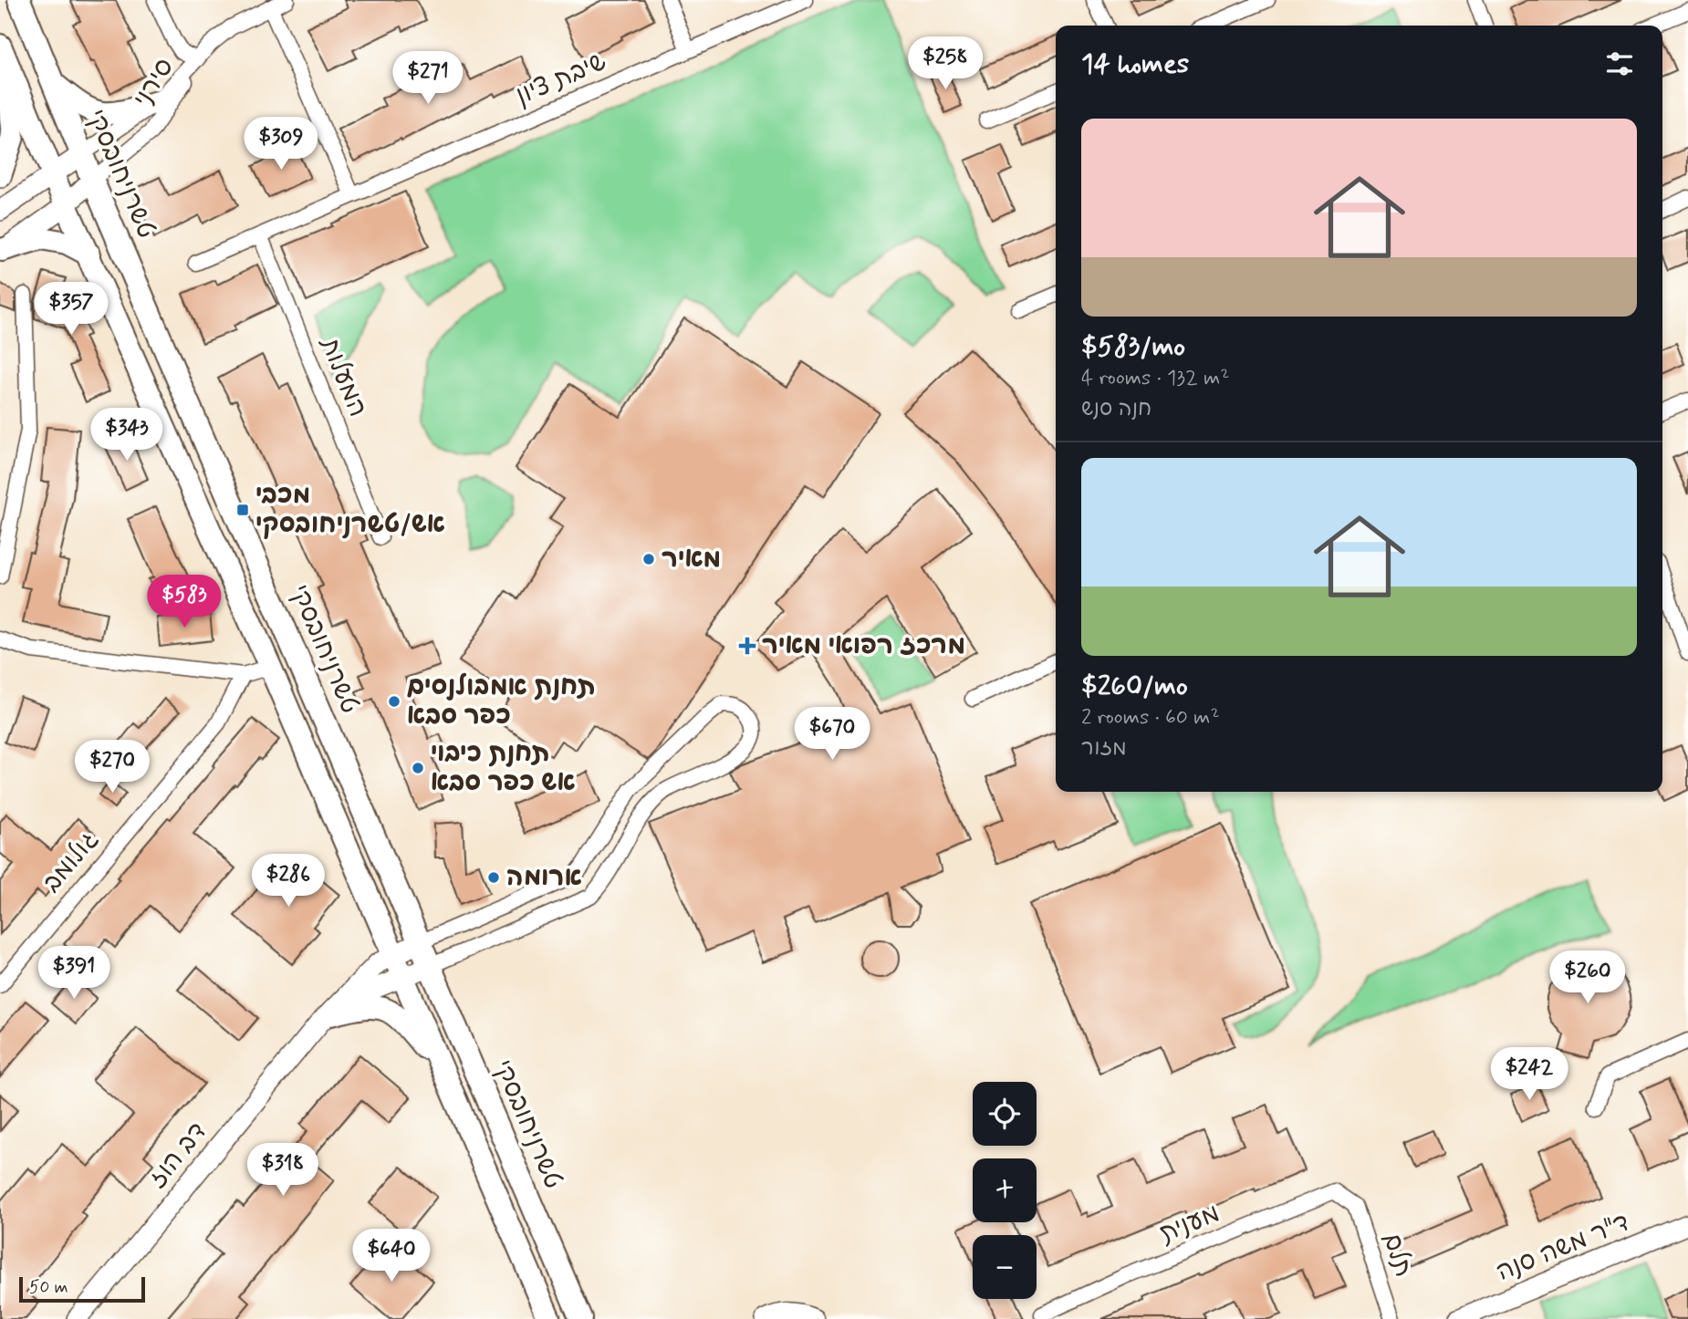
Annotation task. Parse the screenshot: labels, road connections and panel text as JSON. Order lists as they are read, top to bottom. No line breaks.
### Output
{"streets":{"main road":["טשרניחובסקי"],"street":["שיבת ציון","סירני","המעלות","גולומב","דב הוז","מענית","ד\"ר משה סנה","תלם"]},"crossings":[["שיבת ציון","המעלות"],["סירני","טשרניחובסקי"],["טשרניחובסקי","דב הוז"],["מענית","תלם"]],"places":{"transit":["מכבי אש/טשרניחובסקי"],"other":["מאיר","תחנת אמבולנסים כפר סבא","תחנת כיבוי אש כפר סבא","ארומה"],"health":["מרכז רפואי מאיר"]},"scale_bar":"50 m","page":{"heading":"14 homes","price":["$258","$271","$309","$357","$343","$583","$670","$270","$286","$391","$260","$242","$318","$640"],"list":[{"name":"$583/mo","note":"4 rooms · 132 m² · חנה סנש"},{"name":"$260/mo","note":"2 rooms · 60 m² · מזור"}],"map_buttons":["+","−"],"scale":"50 m"}}
